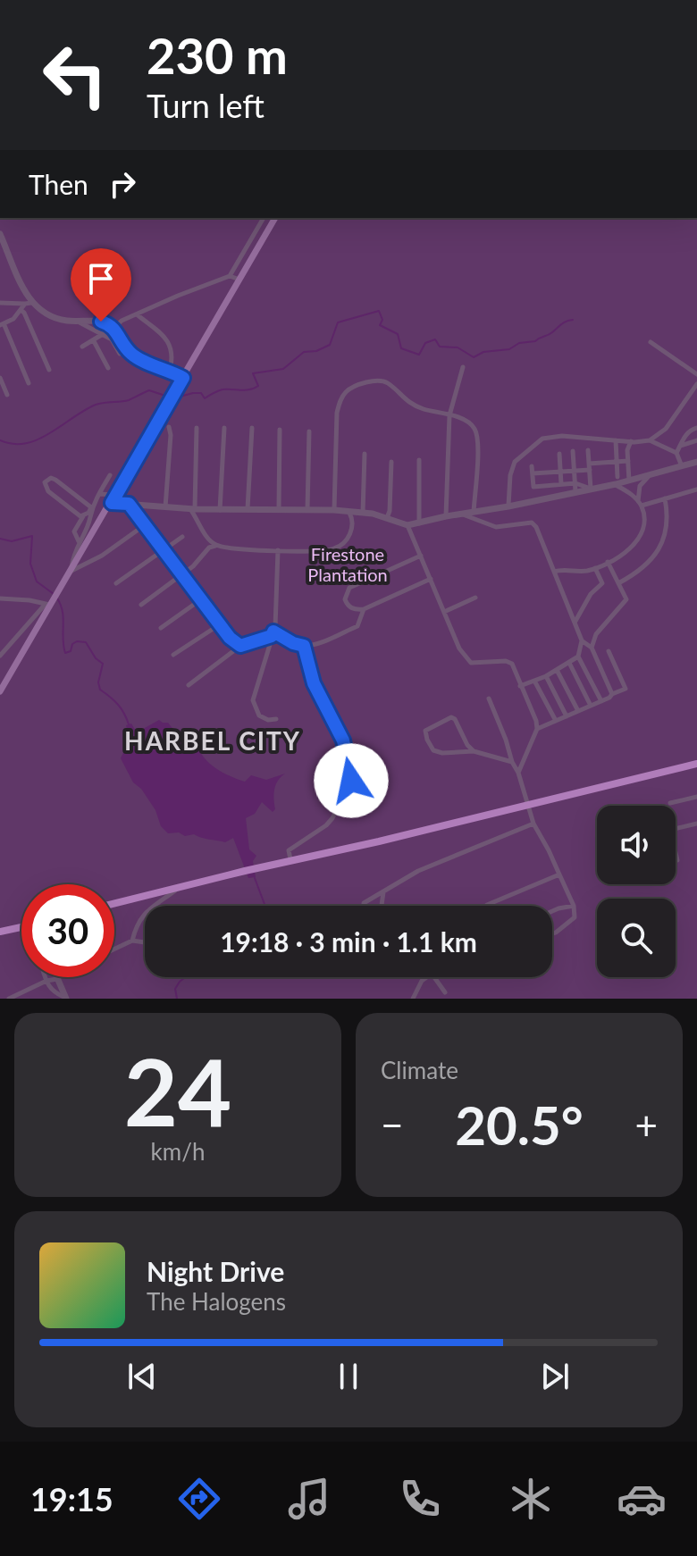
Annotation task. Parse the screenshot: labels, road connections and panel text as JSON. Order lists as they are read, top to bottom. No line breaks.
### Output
{"districts":["HARBEL CITY"],"parks":["Firestone Plantation"],"page":{"turn":["230 m","Turn left"],"then":"Then","limit":"30","trip":"19:18 · 3 min · 1.1 km","tile":[["24","km/h"],"Climate"],"heat":["−","20.5°","+"],"song":["Night Drive","The Halogens"],"tabs":"19:15"}}
